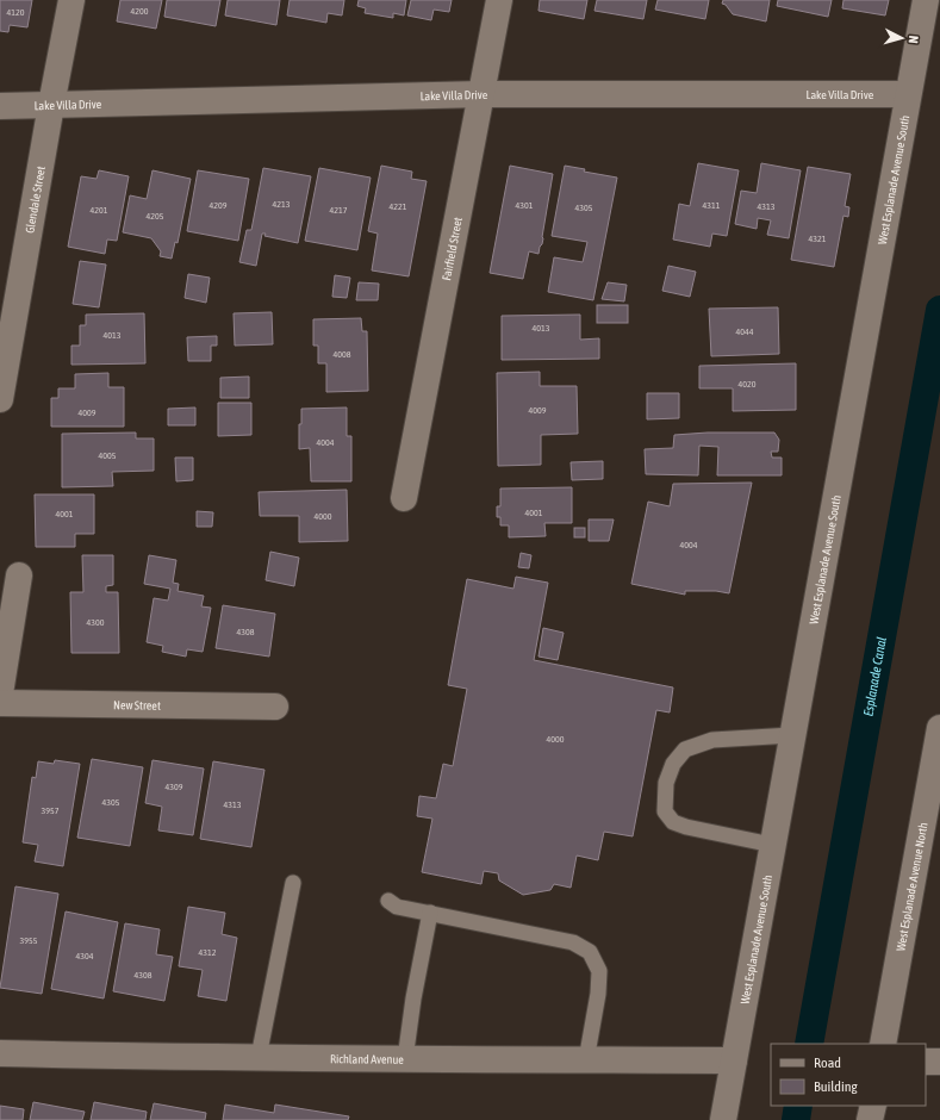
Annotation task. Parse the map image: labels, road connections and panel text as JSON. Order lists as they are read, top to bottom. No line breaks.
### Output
{"streets":{"street":["Lake Villa Drive","West Esplanade Avenue South","Glendale Street","Fairfield Street","New Street","West Esplanade Avenue North","Richland Avenue"]},"crossings":[["Lake Villa Drive","West Esplanade Avenue South"],["Lake Villa Drive","Glendale Street"],["Lake Villa Drive","Fairfield Street"],["West Esplanade Avenue South","Richland Avenue"]],"water":["Esplanade Canal"],"house_numbers":["4200","4120","4213","4209","4301","4311","4221","4313","4305","4201","4217","4205","4321","4013","4044","4013","4008","4020","4009","4009","4004","4005","4001","4001","4000","4004","4300","4308","4000","4309","4305","4313","3957","3955","4312","4304","4308"],"legend":["Road","Building"],"north":"right"}
